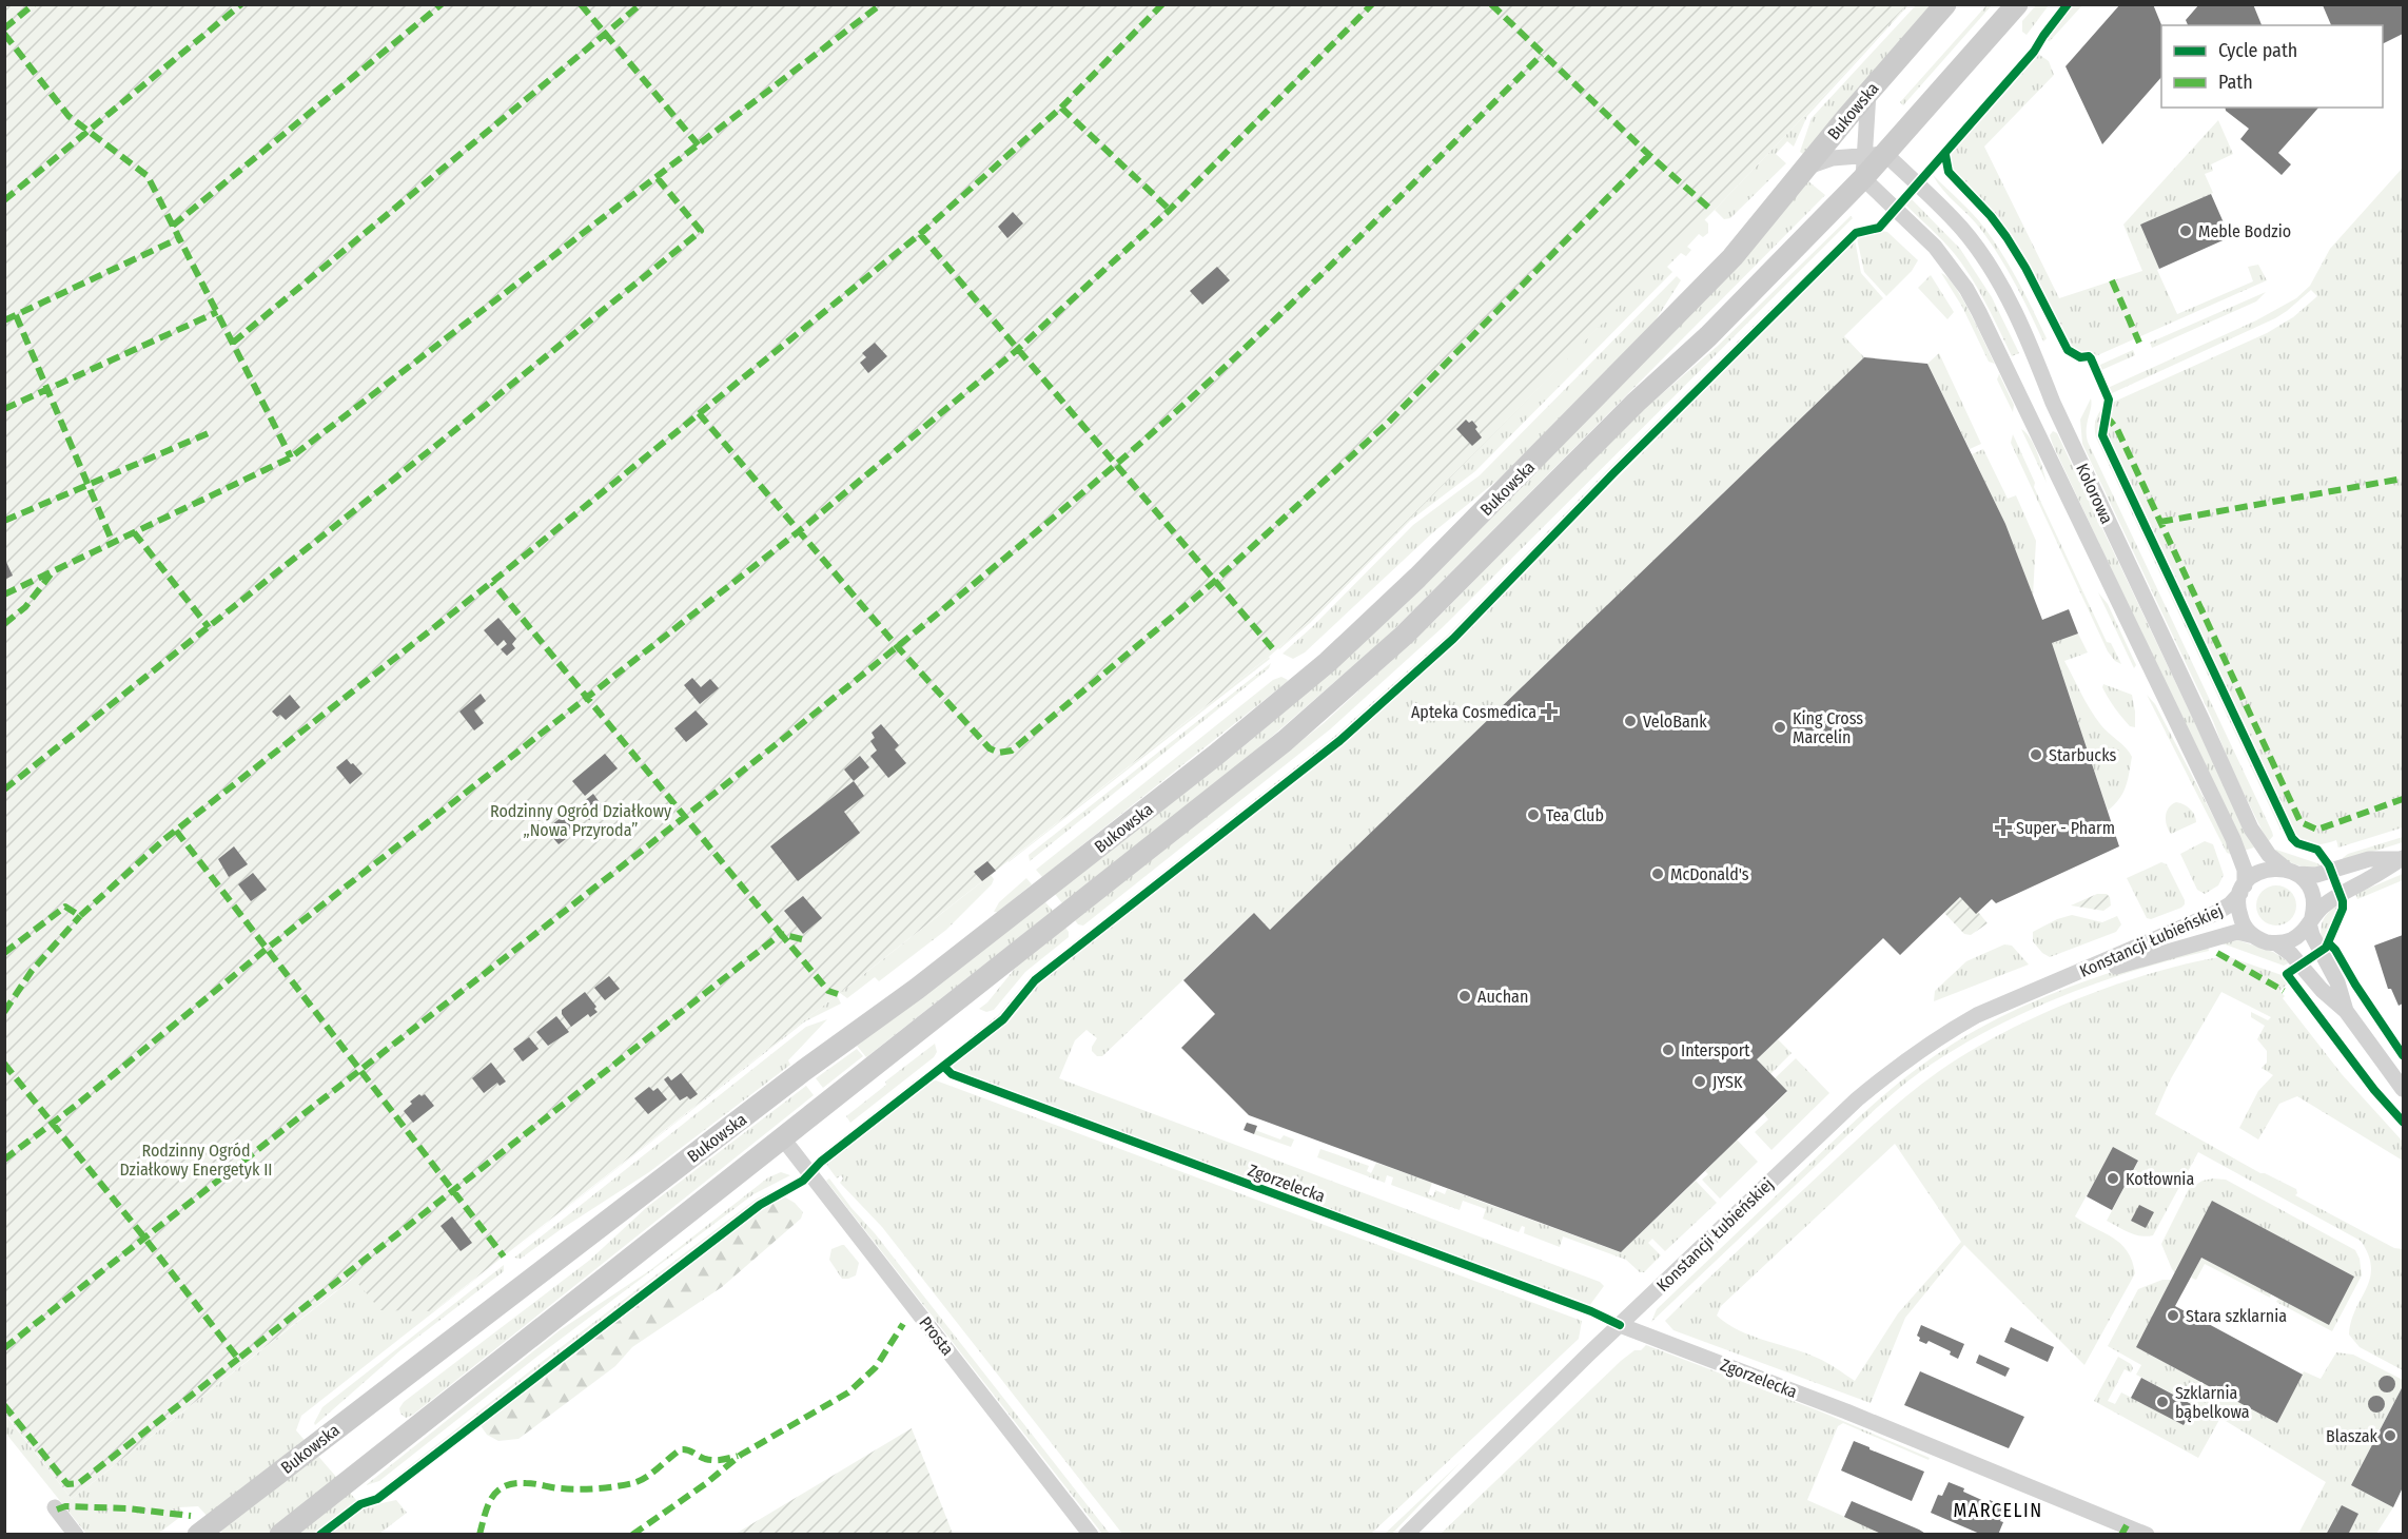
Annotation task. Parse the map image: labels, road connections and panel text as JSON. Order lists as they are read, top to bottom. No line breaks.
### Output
{"streets":{"main road":["Bukowska"],"street":["Kolorowa","Konstancji Łubieńskiej","Zgorzelecka","Prosta"]},"crossings":[["Bukowska","Kolorowa"],["Bukowska","Prosta"],["Kolorowa","Konstancji Łubieńskiej"],["Konstancji Łubieńskiej","Zgorzelecka"]],"districts":["MARCELIN"],"parks":["Rodzinny Ogród Działkowy „Nowa Przyroda”","Rodzinny Ogród Działkowy Energetyk II"],"places":{"other":["Meble Bodzio","VeloBank","King Cross Marcelin","Starbucks","Tea Club","McDonald's","Auchan","Intersport","JYSK","Kotłownia","Stara szklarnia","Szklarnia bąbelkowa","Blaszak"],"health":["Apteka Cosmedica","Super - Pharm"]},"legend":["Cycle path","Path"]}
